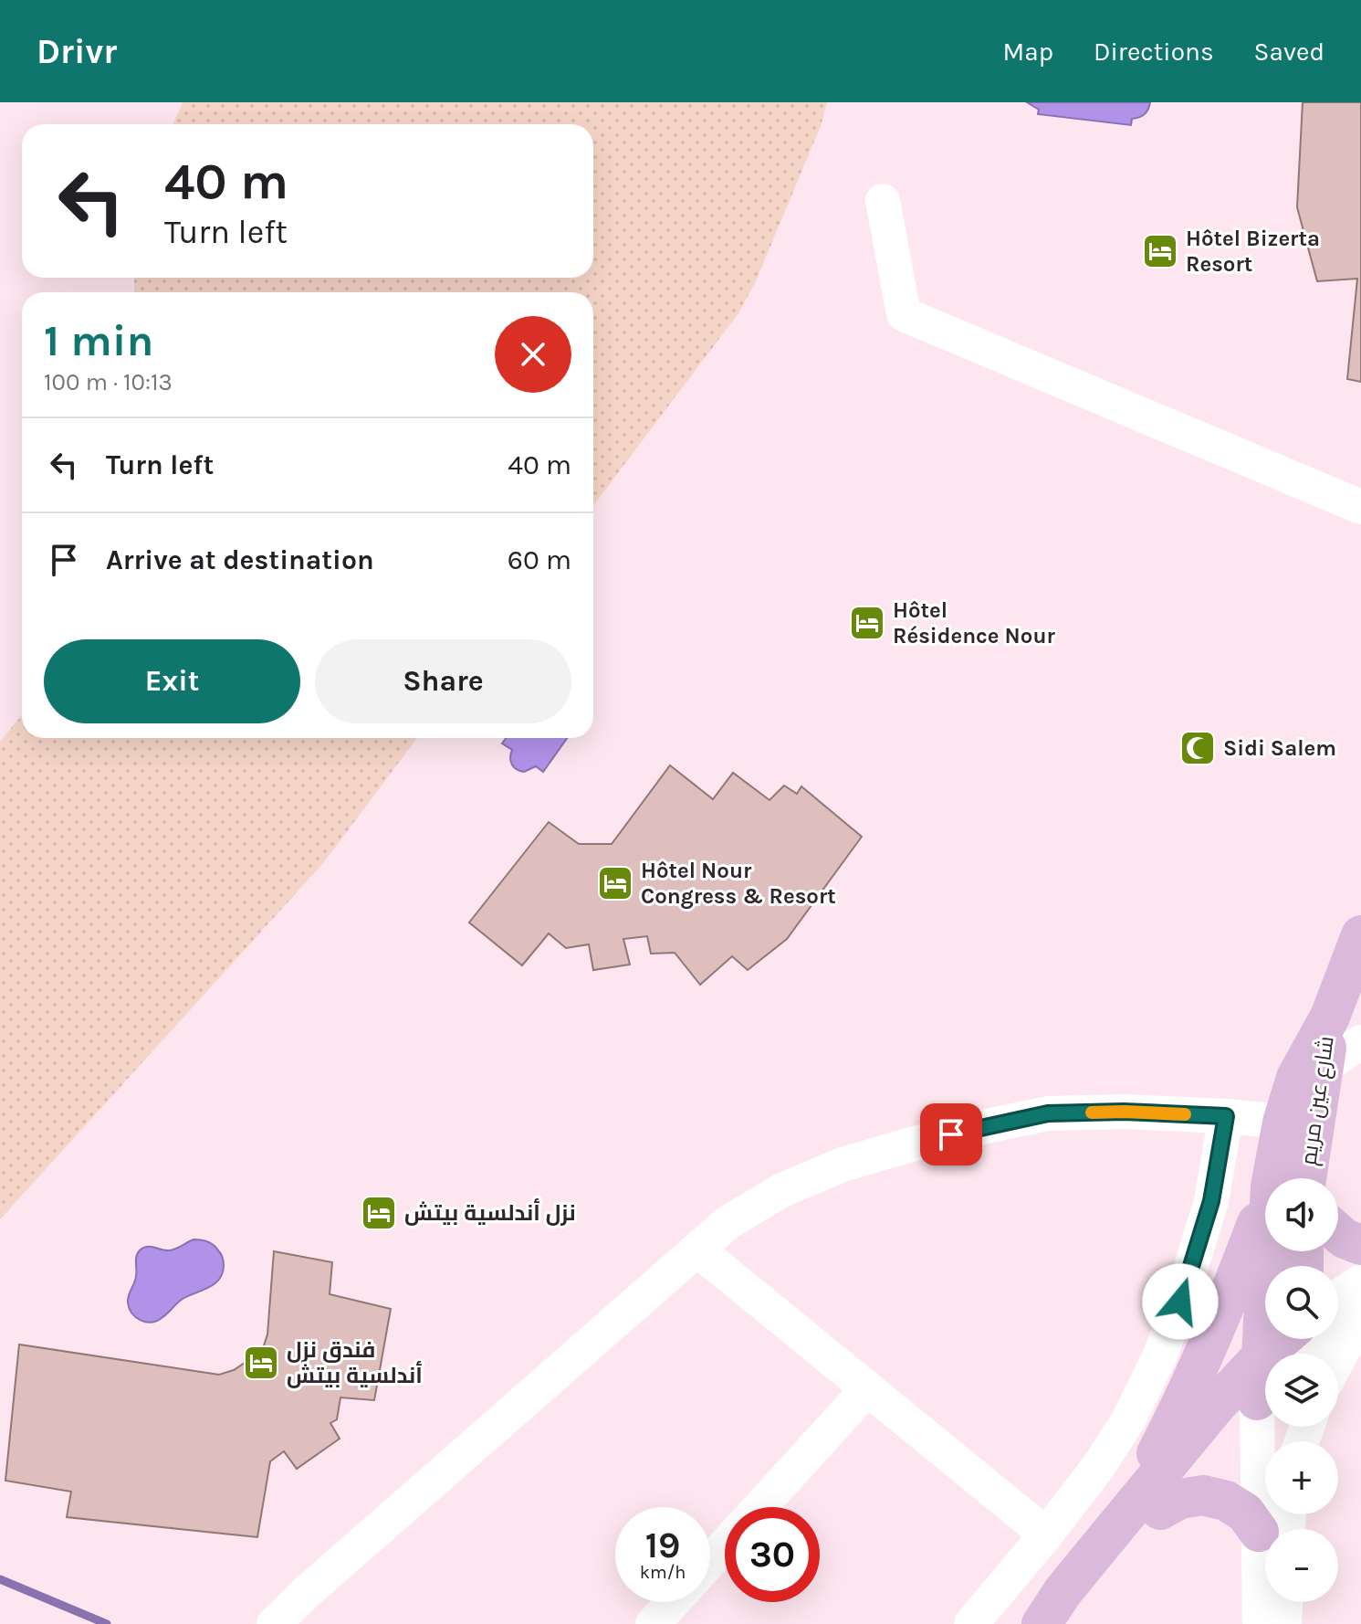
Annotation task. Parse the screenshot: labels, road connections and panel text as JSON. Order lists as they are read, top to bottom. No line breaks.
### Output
{"streets":{"main road":["شارع عين مريم"]},"places":{"hotel":["Hôtel Bizerta Resort","Hôtel Résidence Nour","Hôtel Nour Congress & Resort","نزل أندلسية بيتش","فندق نزل أندلسية بيتش"],"mosque":["Sidi Salem"]},"page":{"header":"Drivr","nav":["Map","Directions","Saved"],"turn":["40 m","Turn left"],"heading":["1 min","100 m · 10:13"],"list":[{"name":"Turn left","value":"40 m"},{"name":"Arrive at destination","value":"60 m"}],"buttons":["Exit","Share"],"map_buttons":["+","−"],"speed":"19 km/h","limit":"30"}}
